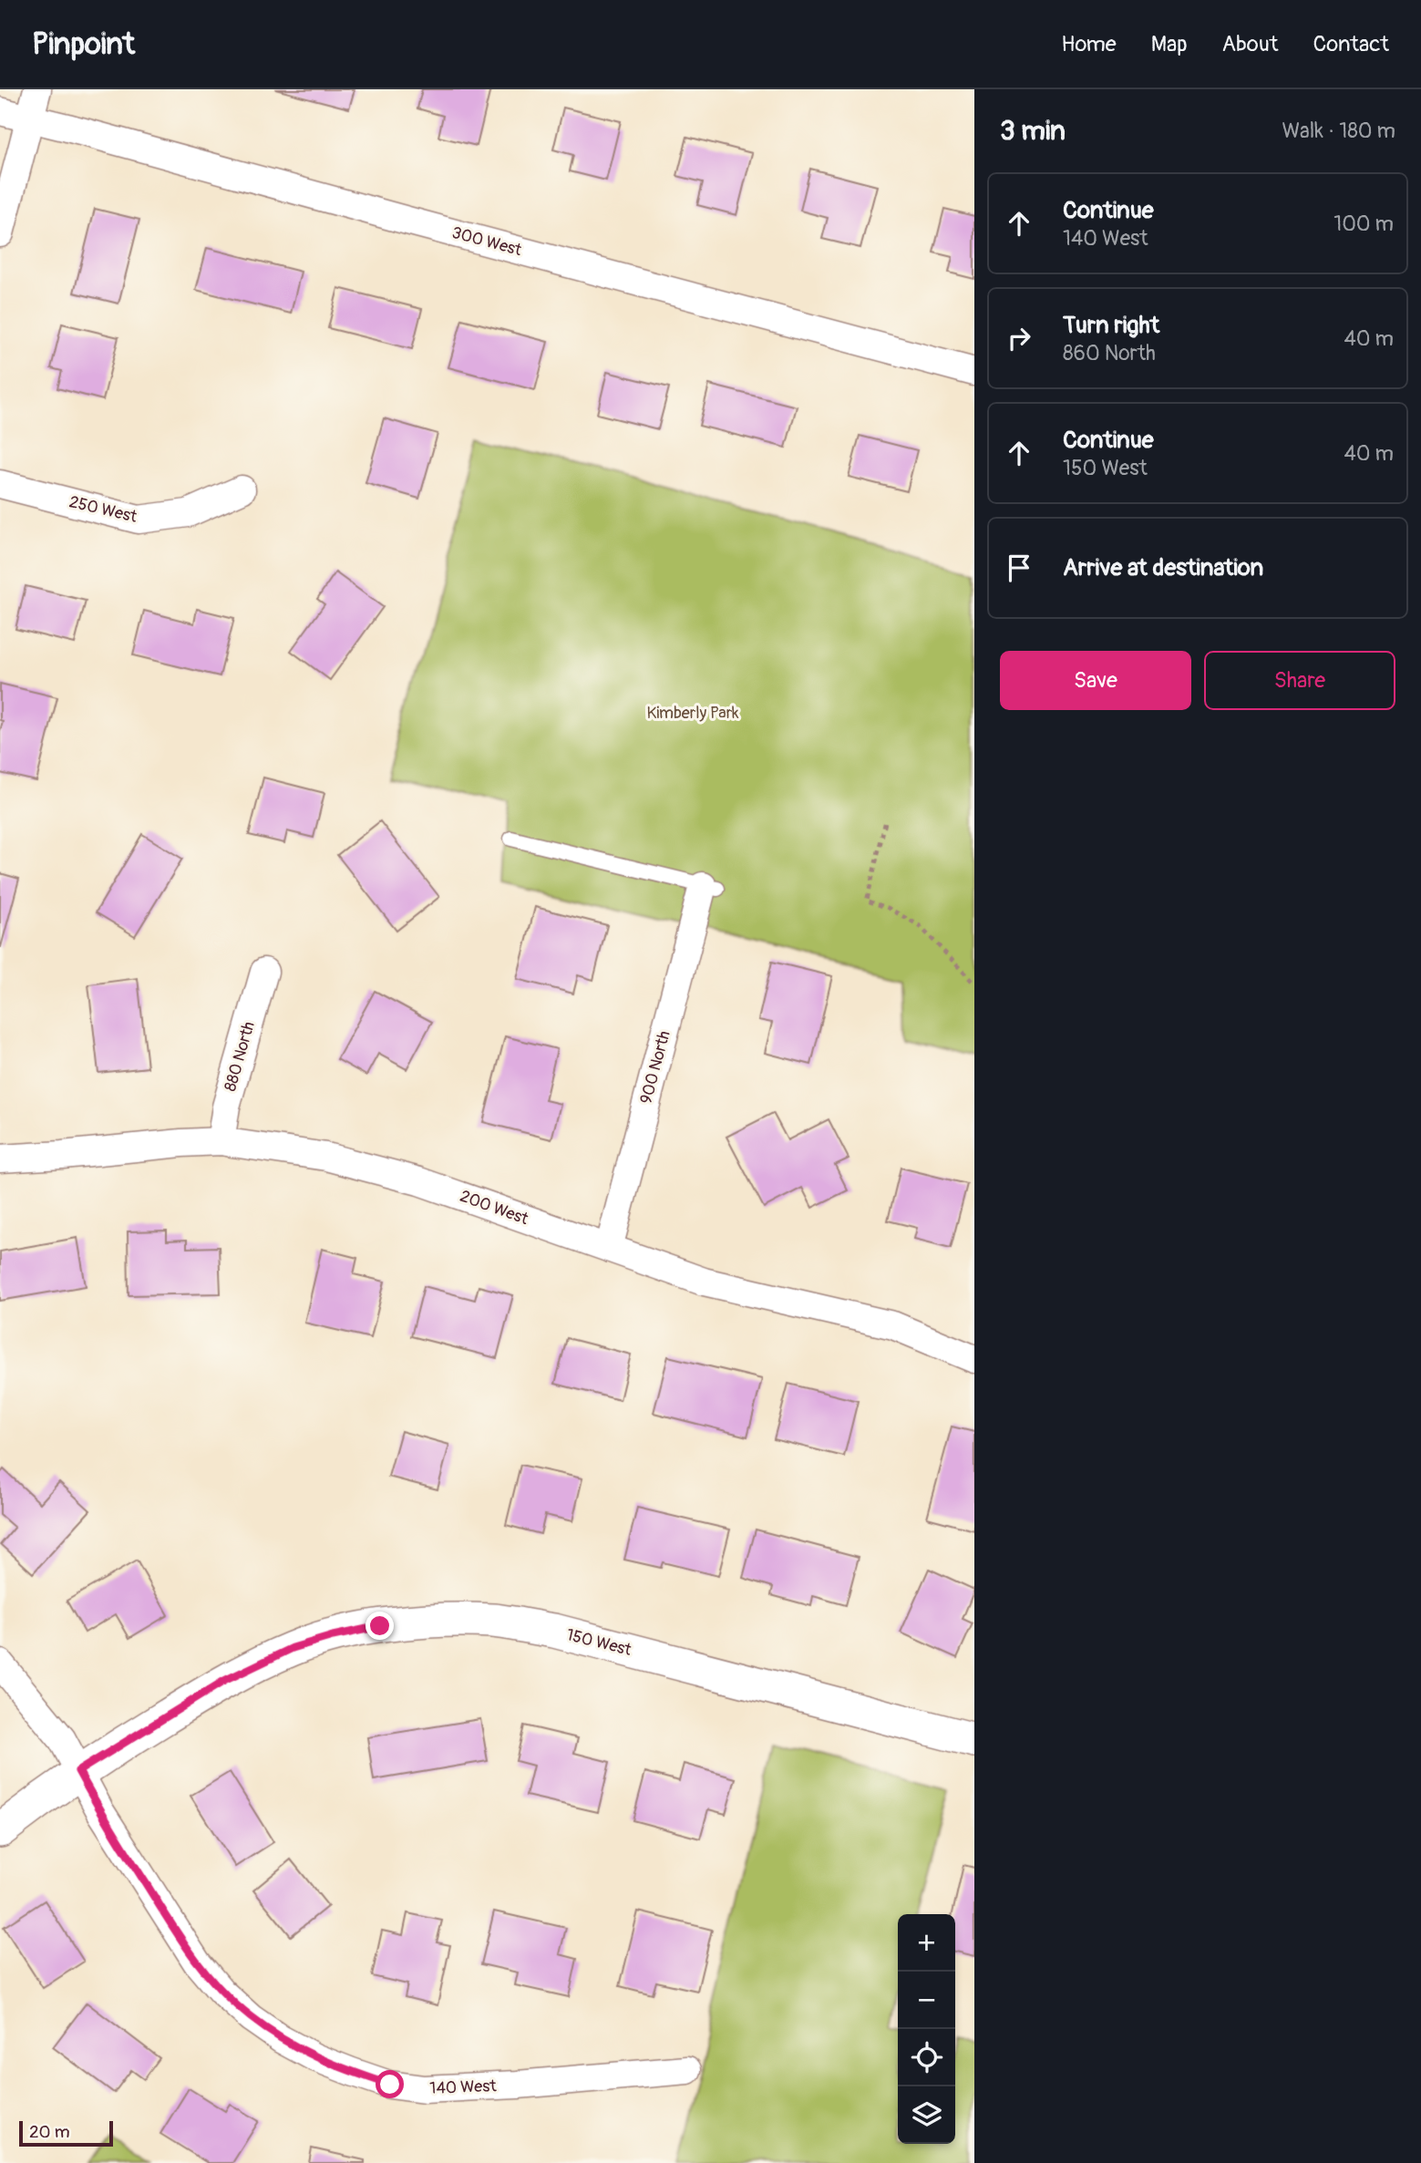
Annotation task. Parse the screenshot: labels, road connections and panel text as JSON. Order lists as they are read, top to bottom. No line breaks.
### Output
{"streets":{"street":["300 West","250 West","880 North","900 North","200 West","150 West","140 West"]},"crossings":[["880 North","200 West"],["900 North","200 West"],["150 West","140 West"]],"parks":["Kimberly Park"],"scale_bar":"20 m","page":{"header":"Pinpoint","nav":["Home","Map","About","Contact"],"heading":["3 min","Walk · 180 m"],"list":[["Continue","140 West","100 m"],["Turn right","860 North","40 m"],["Continue","150 West","40 m"],"Arrive at destination"],"buttons":["Save","Share"],"map_buttons":["+","−"],"scale":"20 m"}}
